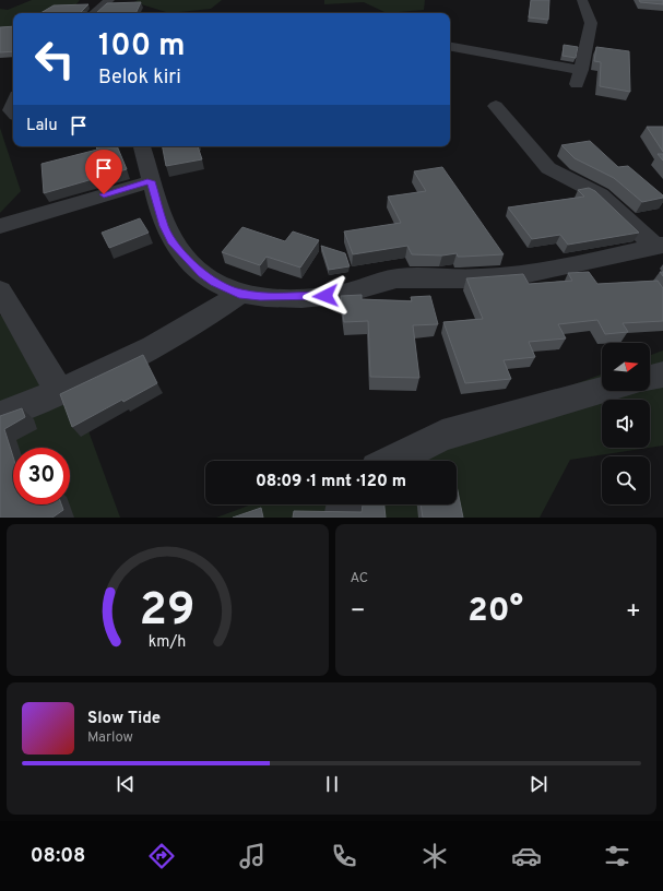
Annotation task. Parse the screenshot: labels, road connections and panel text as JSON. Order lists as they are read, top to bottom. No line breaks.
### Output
{"north":"right","page":{"turn":["100 m","Belok kiri"],"then":"Lalu","limit":"30","trip":"08:09 · 1 mnt · 120 m","tile":"AC","heat":["−","20°","+"],"song":["Slow Tide","Marlow"],"tabs":"08:08","gauge":["29","km/h"]}}
